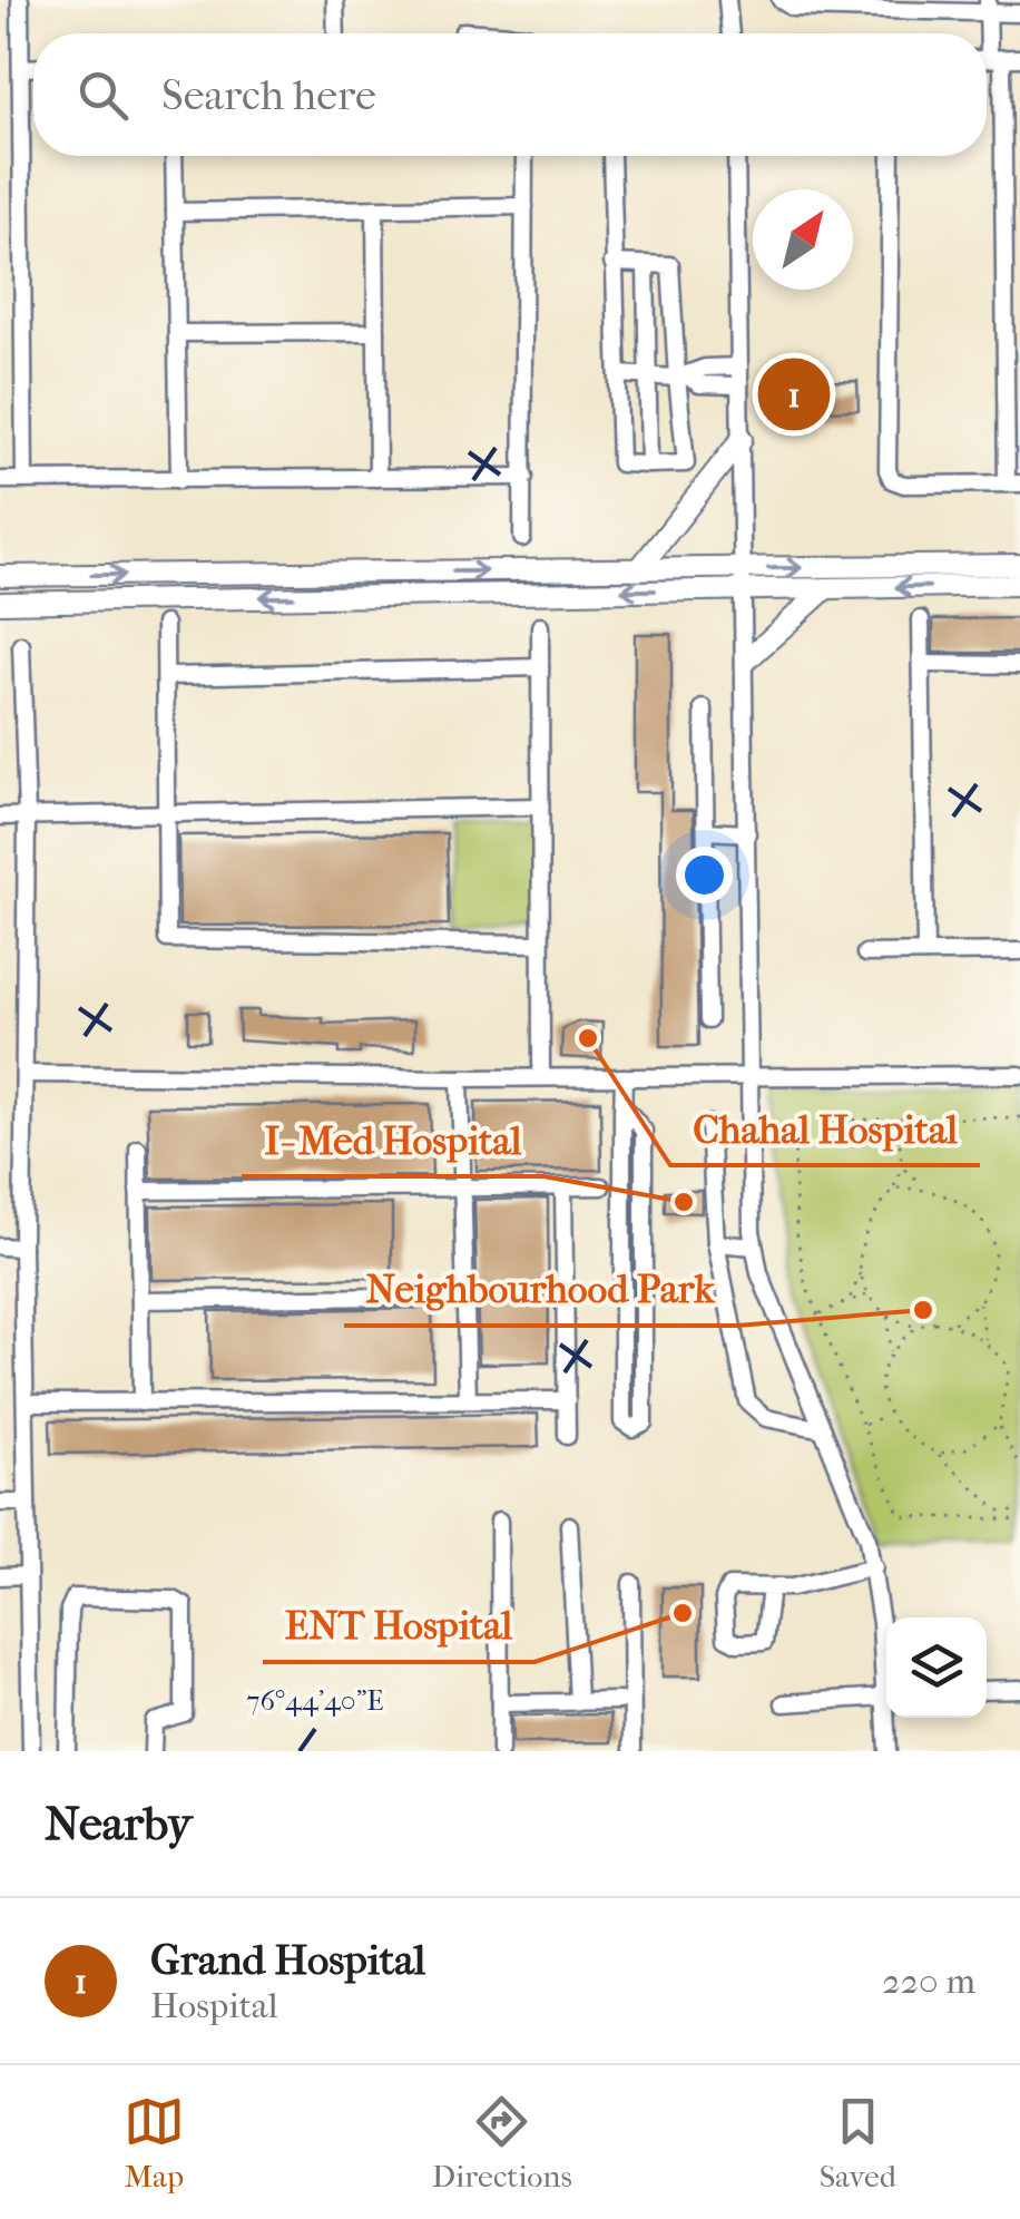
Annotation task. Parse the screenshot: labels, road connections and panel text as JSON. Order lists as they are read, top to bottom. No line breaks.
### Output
{"places":["Chahal Hospital","I- Med Hospital","Neighbourhood Park","ENT Hospital"],"north":"top right","page":{"search":"Search here","pins":"1","heading":"Nearby","list":[{"mark":"1","name":"Grand Hospital","note":"Hospital","value":"220 m"}],"nav":["Map","Directions","Saved"]},"coordinates":["76°44'40\"E"]}
